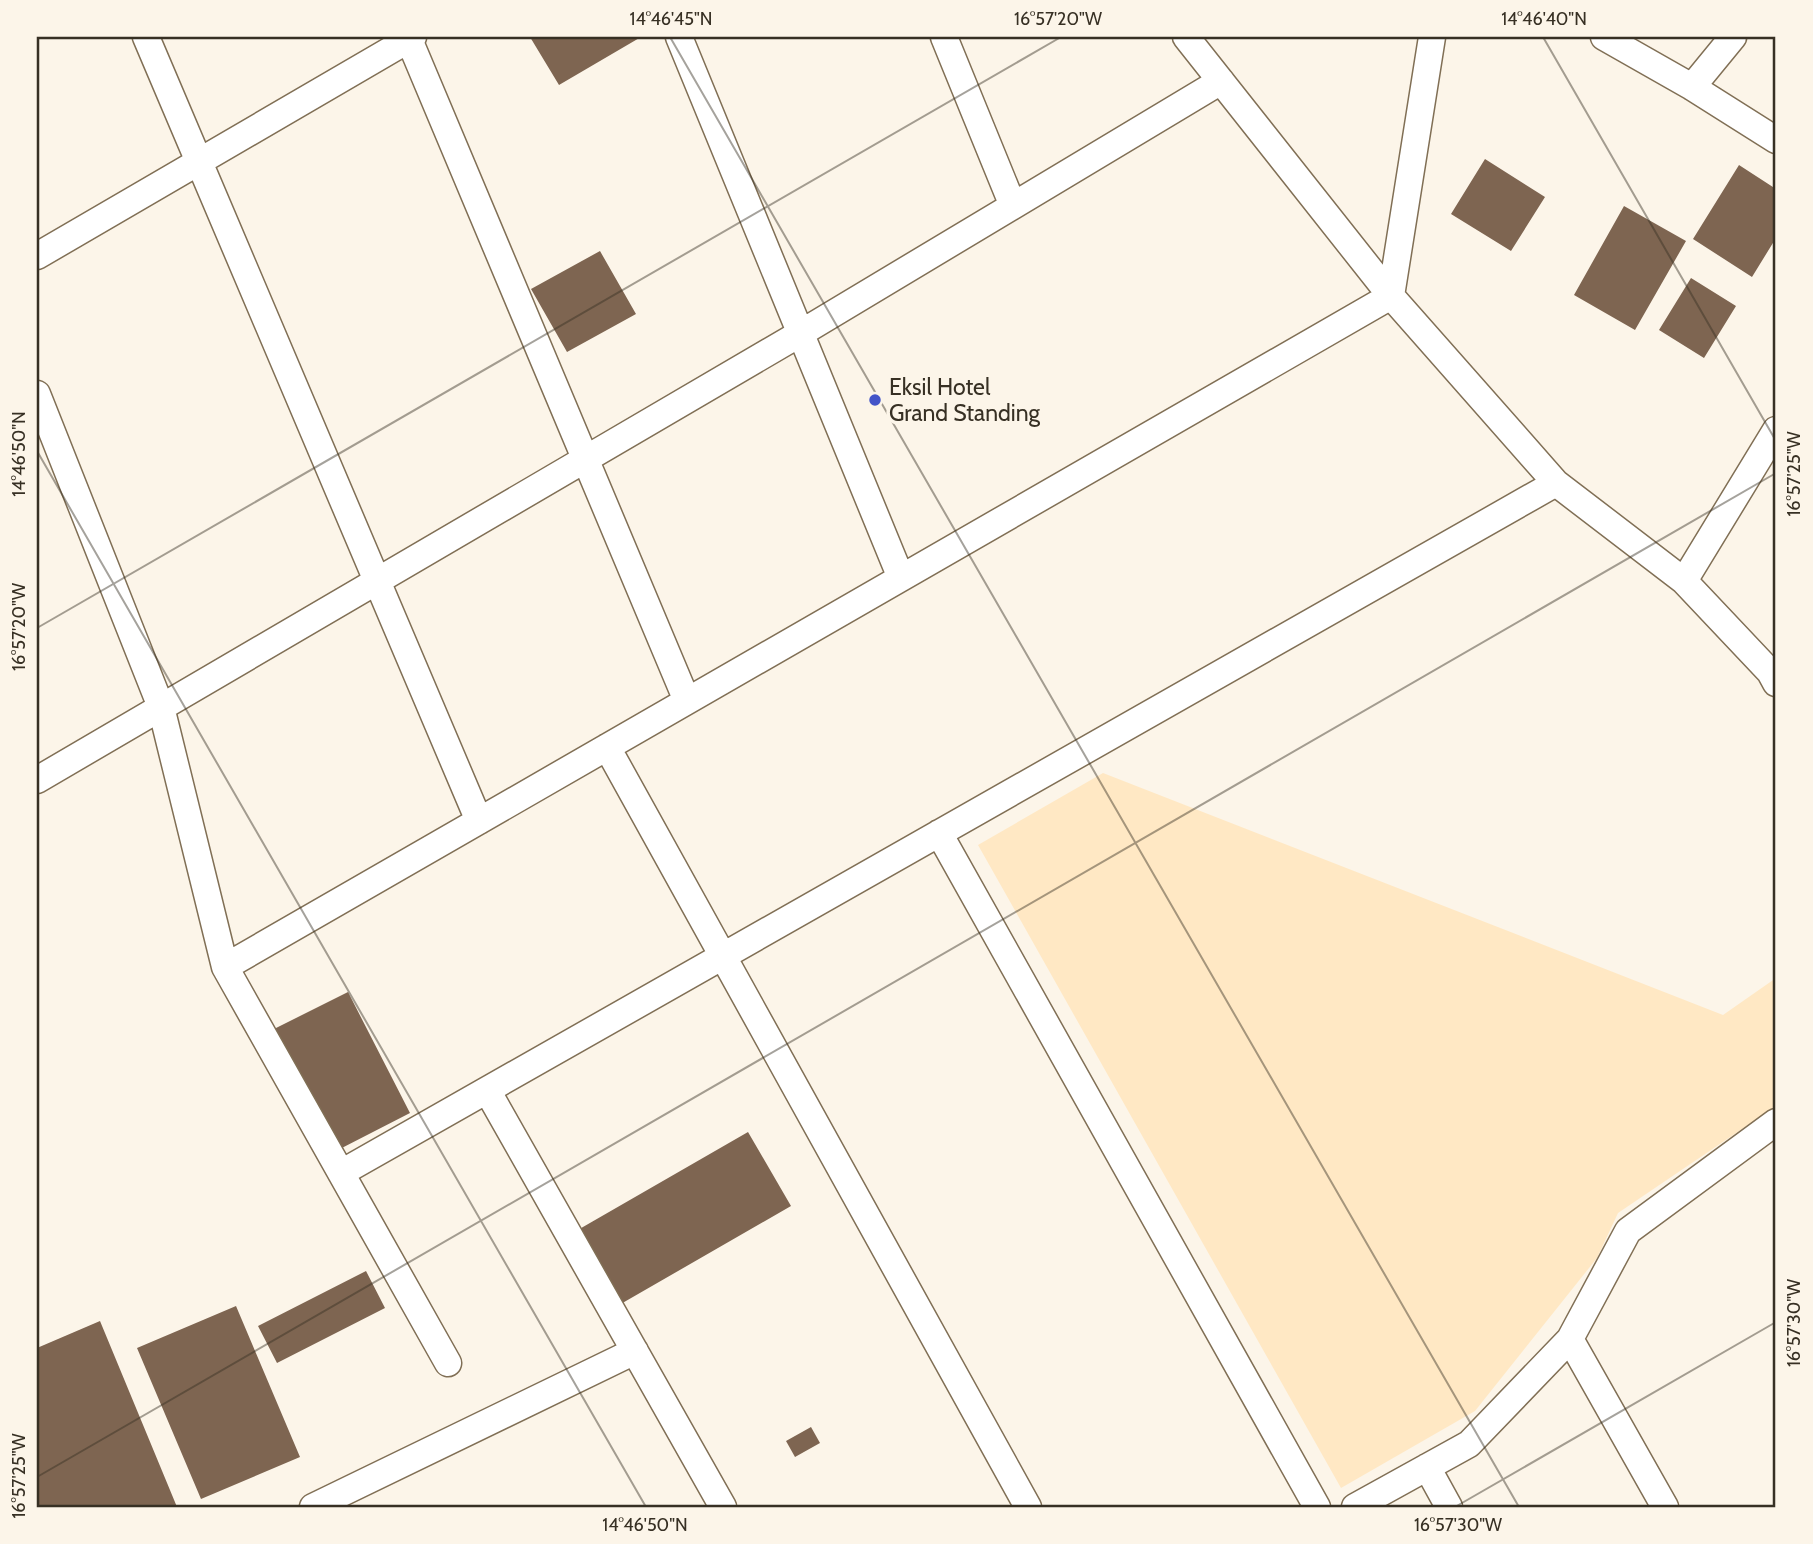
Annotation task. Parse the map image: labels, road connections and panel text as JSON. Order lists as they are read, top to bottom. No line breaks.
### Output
{"places":["Eksil Hotel Grand Standing"],"coordinates":["14°46'45\"N","16°57'20\"W","14°46'40\"N","14°46'50\"N","16°57'25\"W","16°57'30\"W"]}
